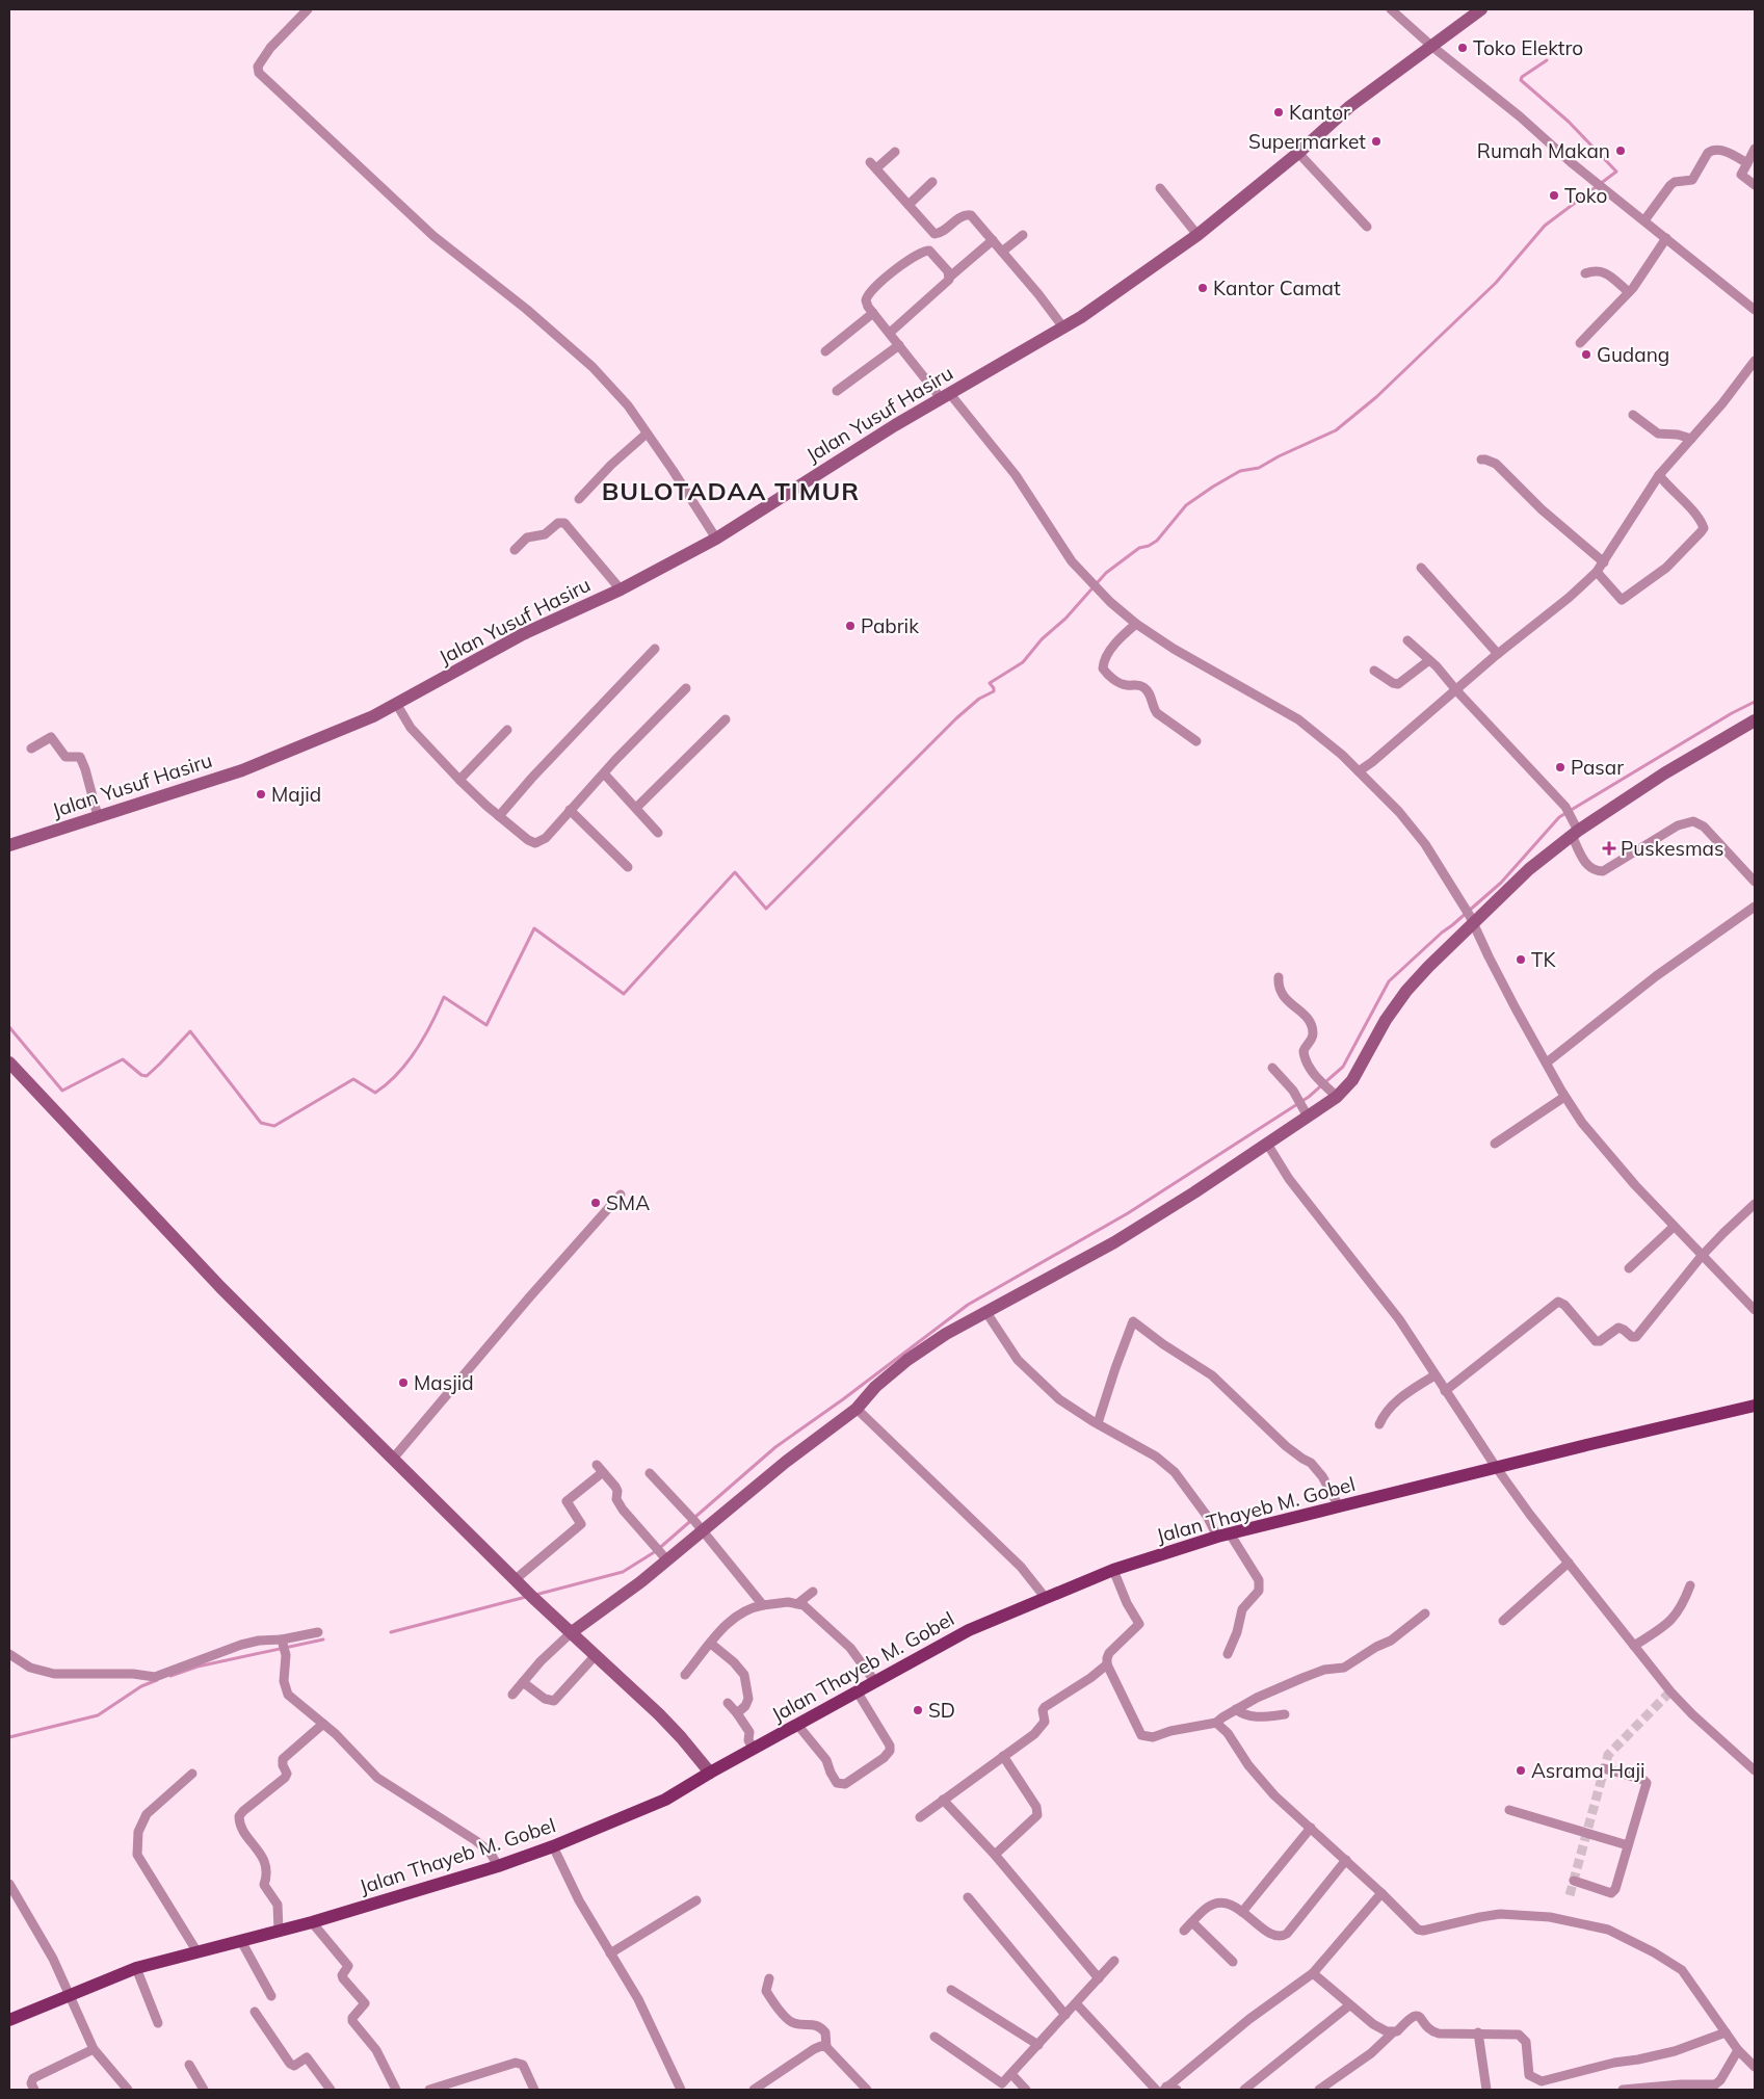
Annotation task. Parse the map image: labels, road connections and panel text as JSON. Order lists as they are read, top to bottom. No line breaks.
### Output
{"streets":{"main road":["Jalan Thayeb M. Gobel"],"street":["Jalan Yusuf Hasiru"]},"districts":["BULOTADAA TIMUR"],"places":{"other":["Toko Elektro","Kantor","Supermarket","Rumah Makan","Toko","Kantor Camat","Gudang","Pabrik","Pasar","Majid","TK","SMA","Masjid","SD","Asrama Haji"],"health":["Puskesmas"]}}
